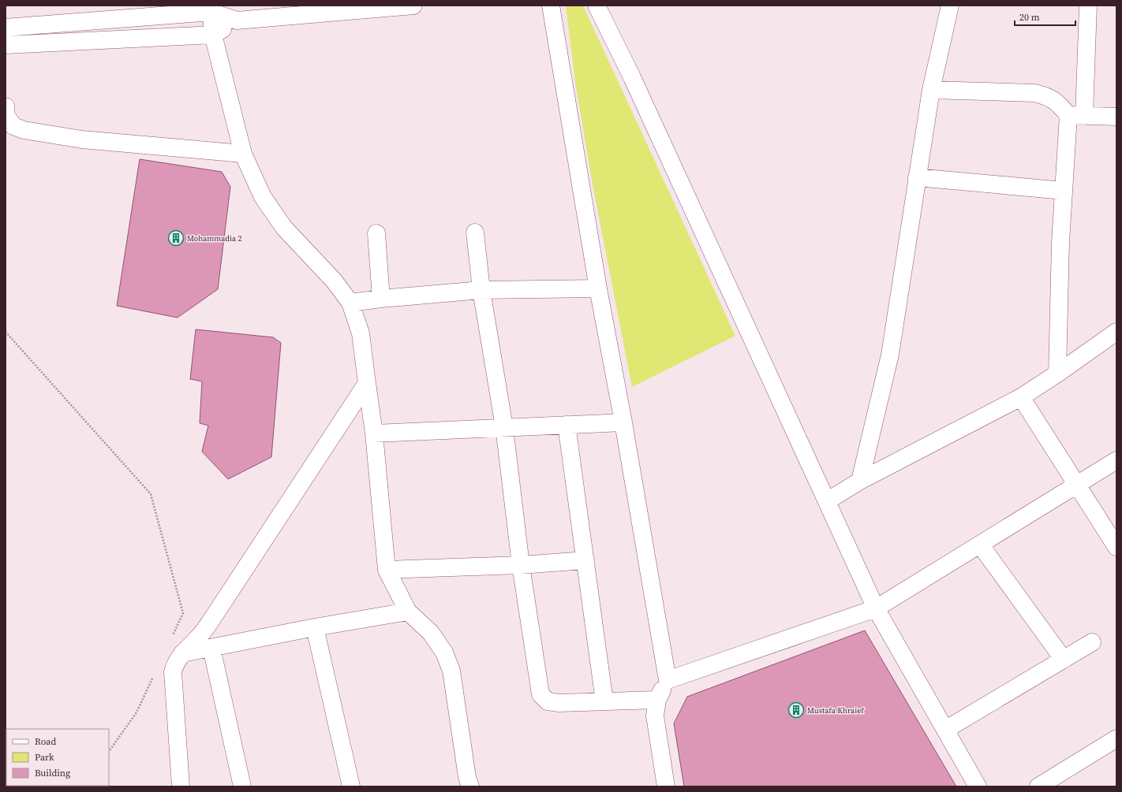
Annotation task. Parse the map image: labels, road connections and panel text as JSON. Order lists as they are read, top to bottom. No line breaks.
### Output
{"places":{"building":["Mohammadia 2","Mustafa Khraief"]},"legend":["Road","Park","Building"],"scale_bar":"20 m"}
